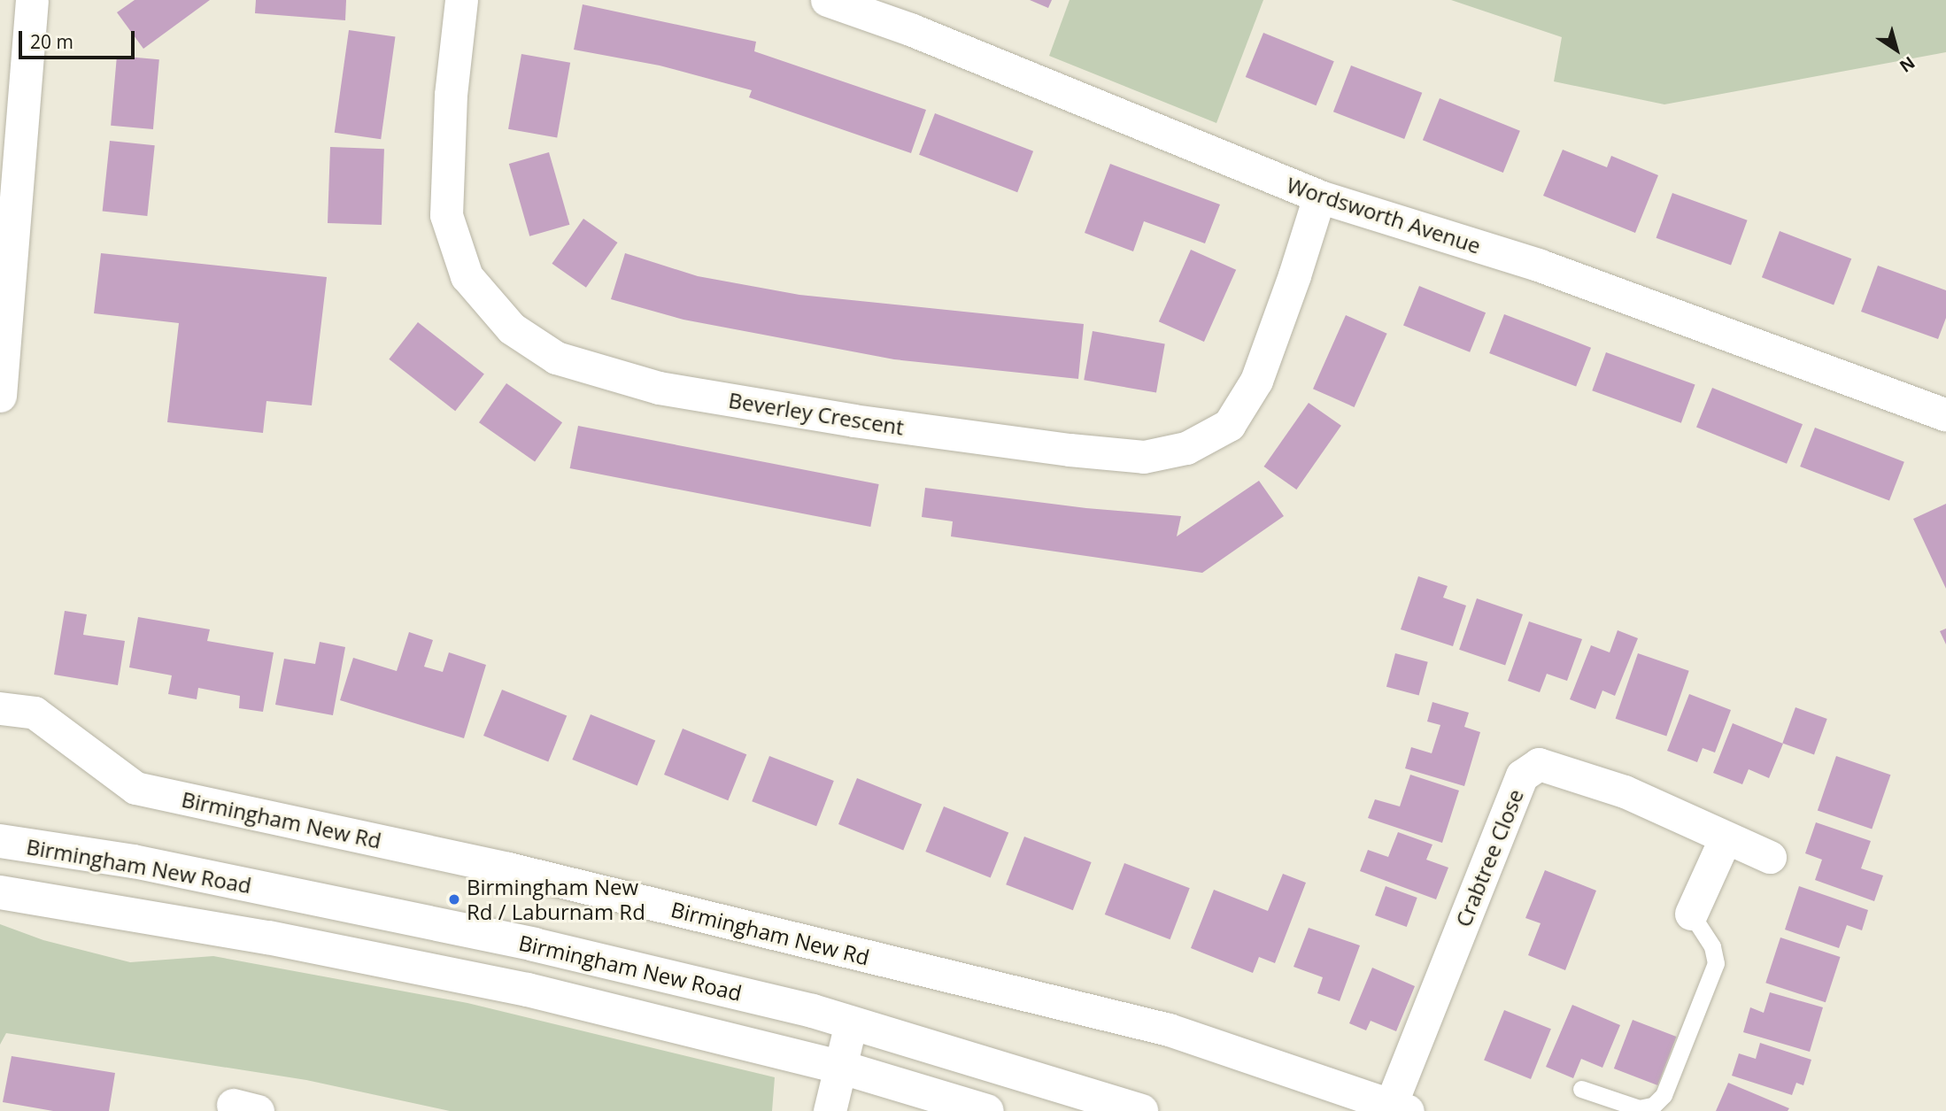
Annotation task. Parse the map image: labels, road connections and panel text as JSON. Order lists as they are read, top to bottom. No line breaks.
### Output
{"streets":{"highway":["Birmingham New Road"],"street":["Wordsworth Avenue","Beverley Crescent","Birmingham New Rd","Crabtree Close"]},"crossings":[["Wordsworth Avenue","Beverley Crescent"],["Birmingham New Rd","Crabtree Close"]],"places":["Birmingham New Rd / Laburnam Rd"],"scale_bar":"20 m","north":"bottom right"}
